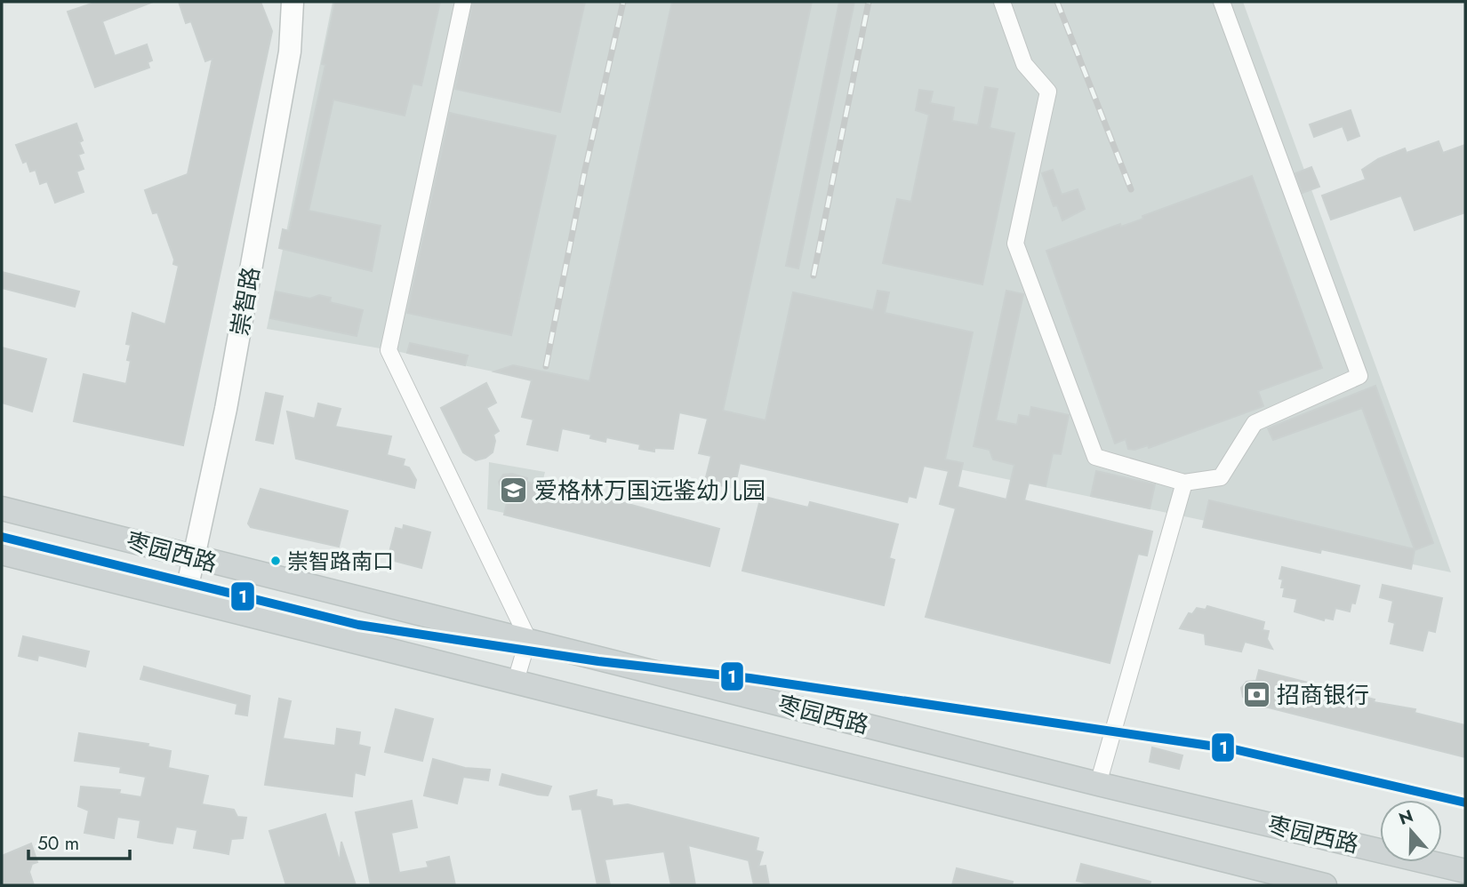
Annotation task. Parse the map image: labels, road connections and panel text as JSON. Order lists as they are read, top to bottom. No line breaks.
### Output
{"streets":{"main road":["枣园西路"],"street":["崇智路"]},"crossings":[["崇智路","枣园西路"]],"places":{"school or university":["爱格林万国远鉴幼儿园"],"other":["崇智路南口"],"bank":["招商银行"]},"lines":["transit line 1"],"scale_bar":"50 m","north":"top"}
